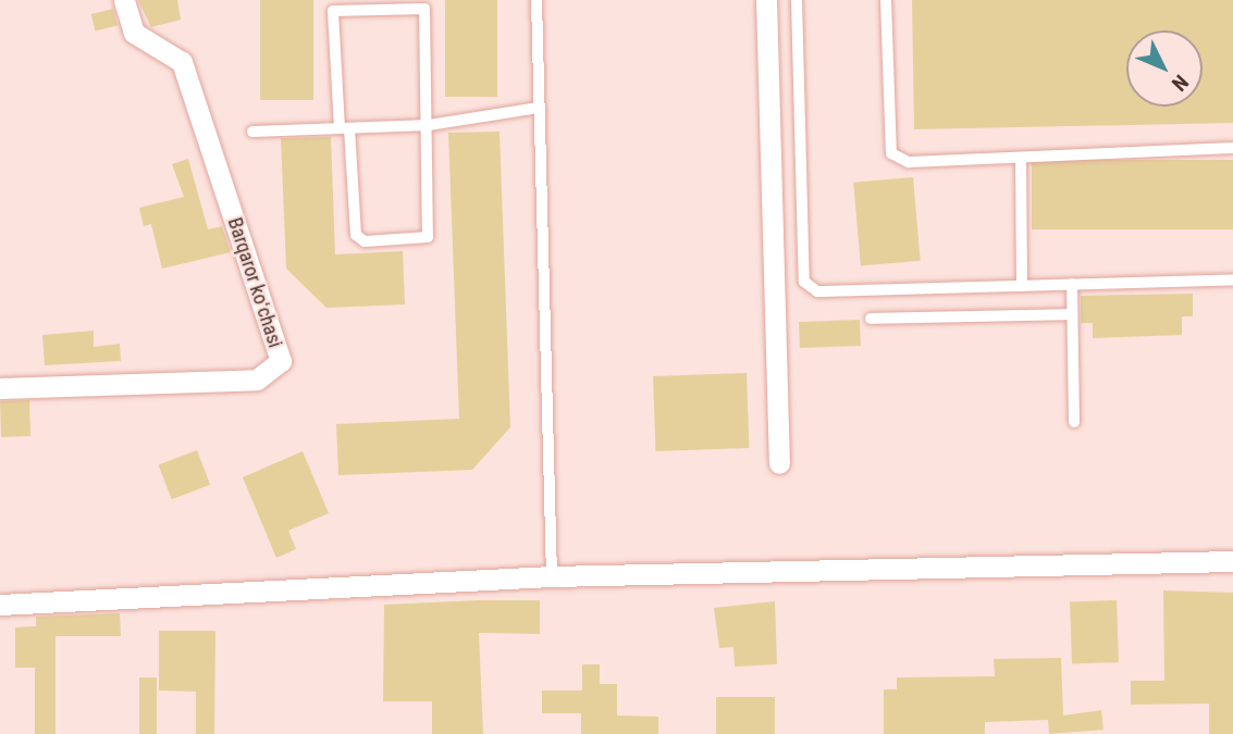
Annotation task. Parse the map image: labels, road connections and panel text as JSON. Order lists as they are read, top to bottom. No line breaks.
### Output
{"streets":{"street":["Barqaror koʻchasi"]},"north":"bottom right"}
